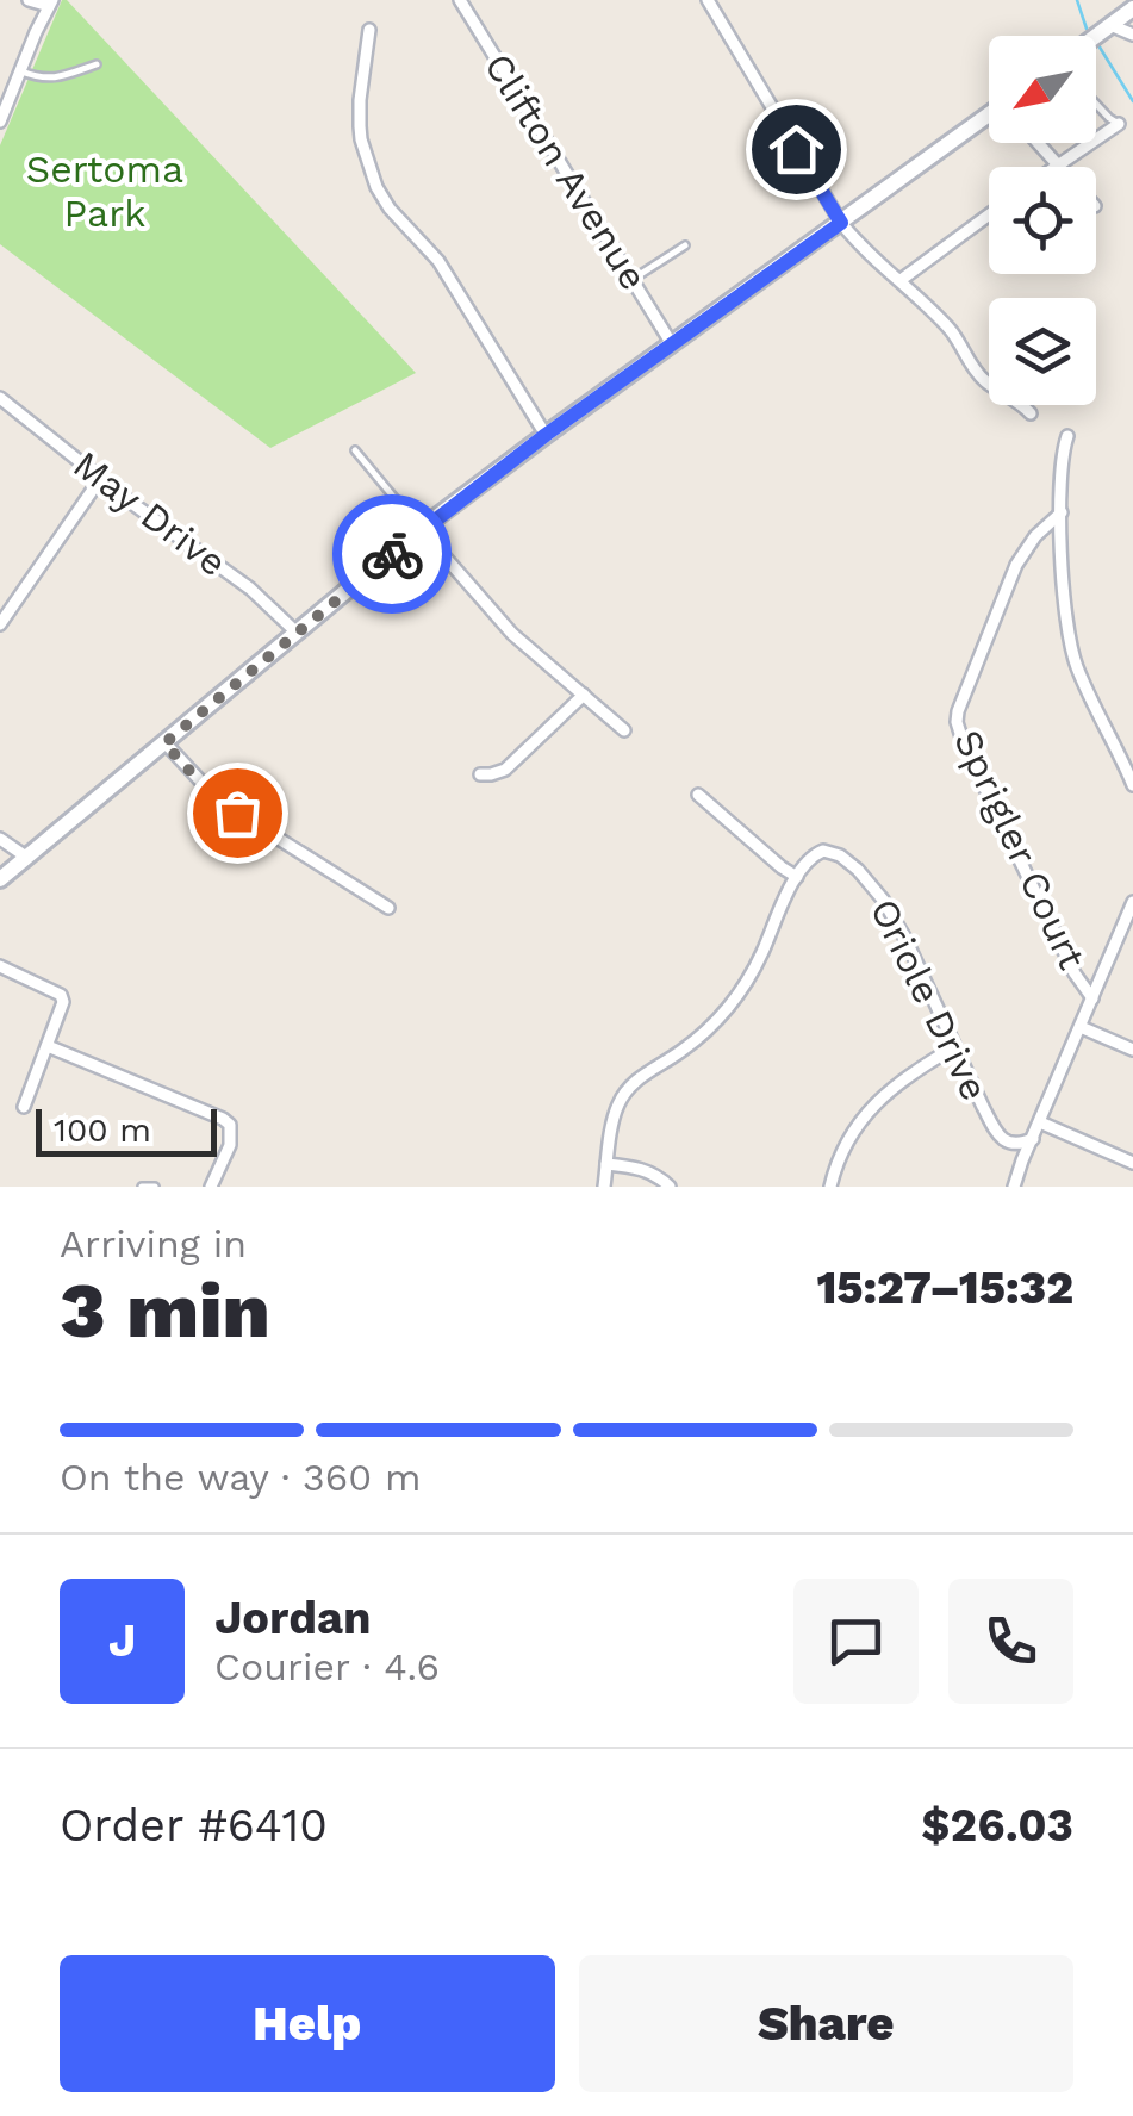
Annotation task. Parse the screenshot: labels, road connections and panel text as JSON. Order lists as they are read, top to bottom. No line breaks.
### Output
{"streets":{"street":["Clifton Avenue","May Drive","Sprigler Court","Oriole Drive"]},"parks":["Sertoma Park"],"scale_bar":"100 m","north":"bottom left","page":{"scale":"100 m","heading":["3 min","Arriving in","15:27–15:32"],"panel":["Jordan","Courier · 4.6","Order #6410","$26.03"],"bar":"On the way · 360 m","round":"J","buttons":["Help","Share"]}}
